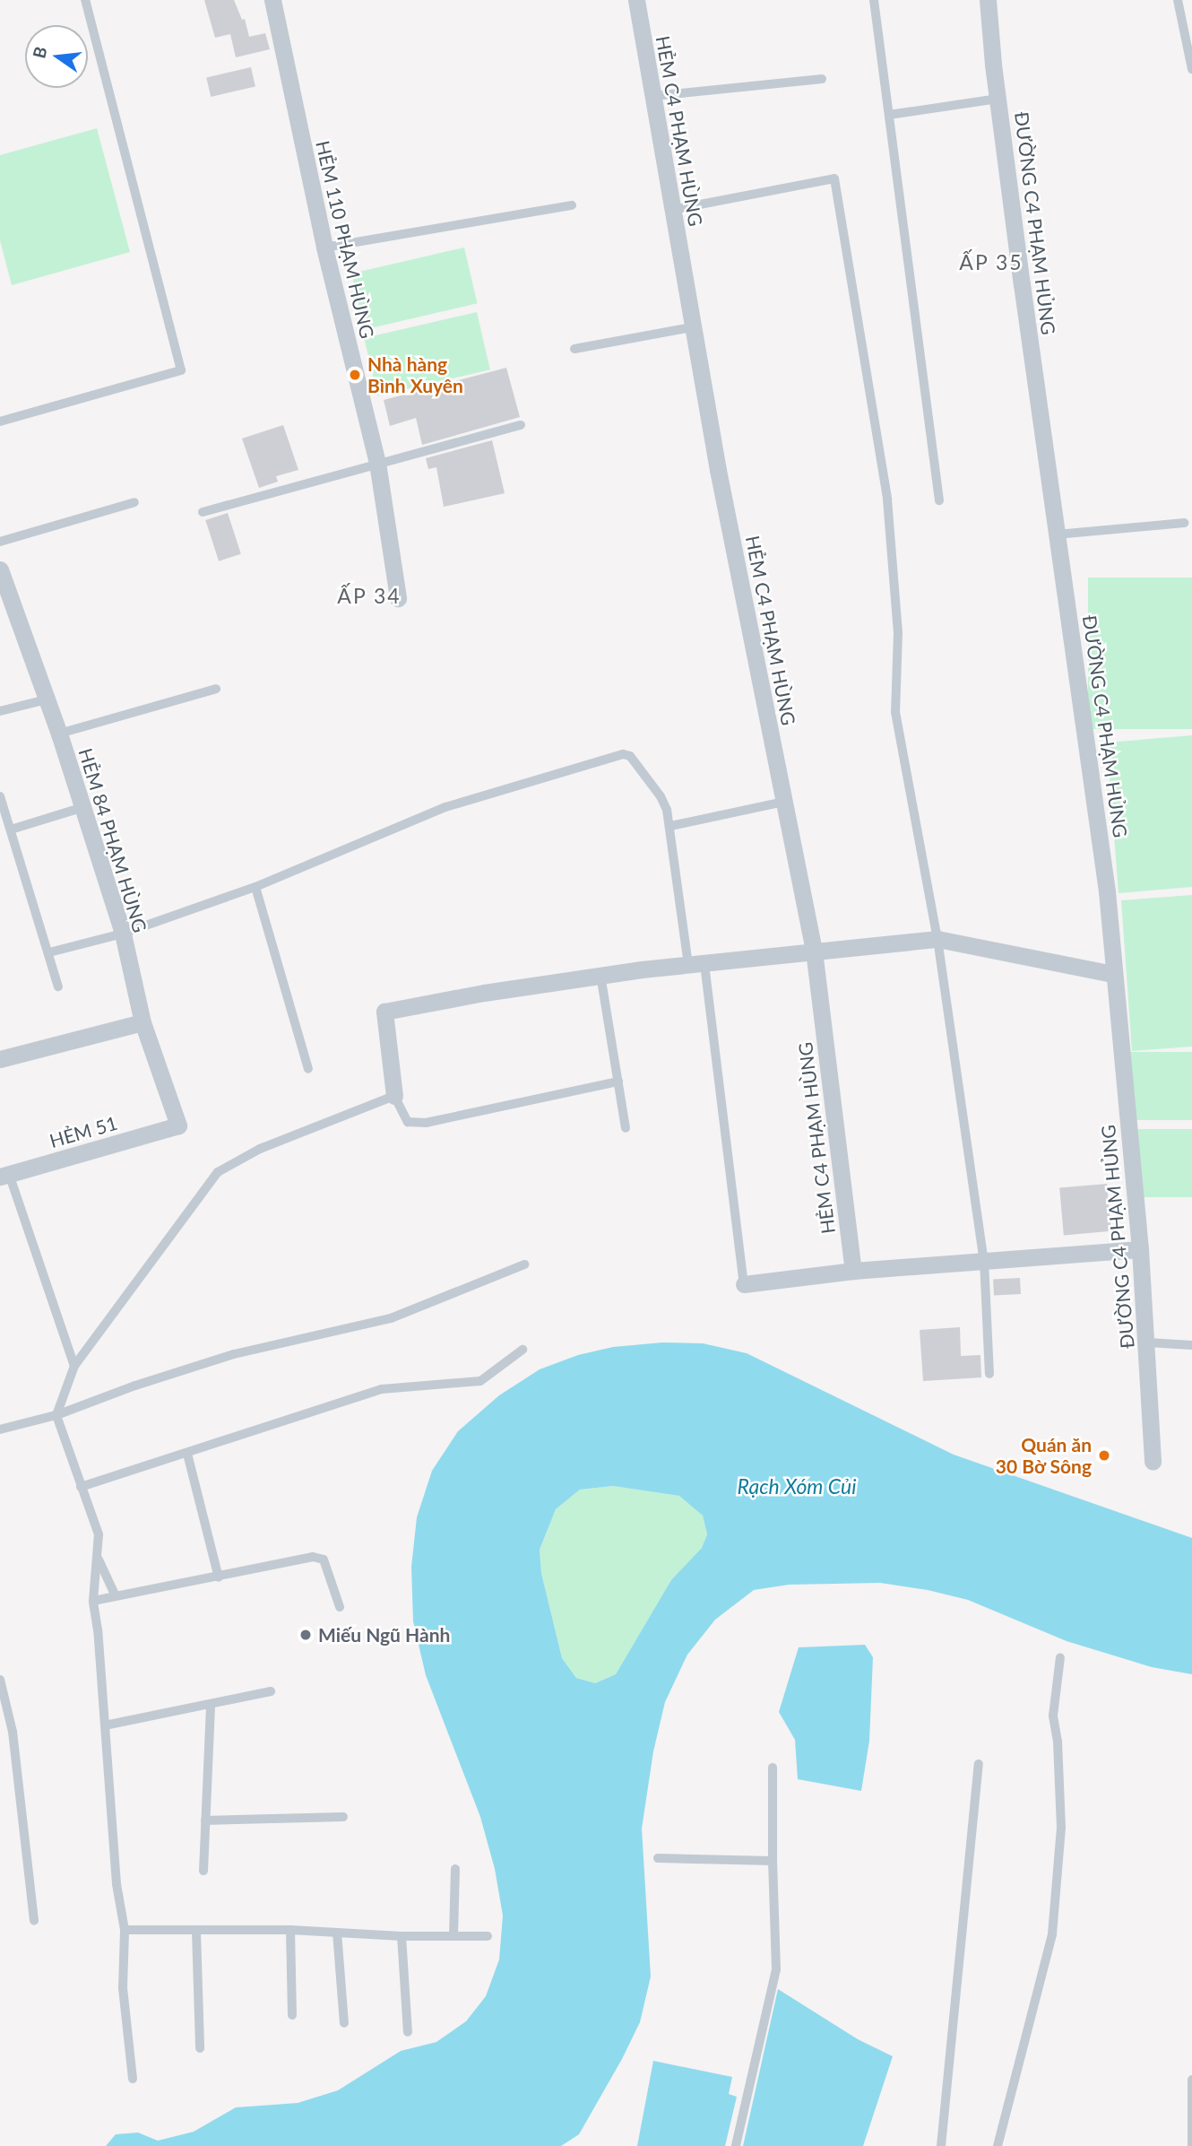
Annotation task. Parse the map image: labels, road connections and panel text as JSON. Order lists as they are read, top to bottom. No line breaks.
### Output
{"streets":{"street":["HẺM C4 PHẠM HÙNG","ĐƯỜNG C4 PHẠM HỦNG","HẺM 110 PHẠM HÙNG","HẺM 84 PHẠM HÙNG","HẺM 51"]},"crossings":[["HẺM 84 PHẠM HÙNG","HẺM 51"]],"districts":["ẤP 35","ẤP 34"],"water":["Rạch Xóm Củi"],"places":["Nhà hàng Bình Xuyên","Quán ăn 30 Bờ Sông","Miếu Ngũ Hành"],"north":"left"}
